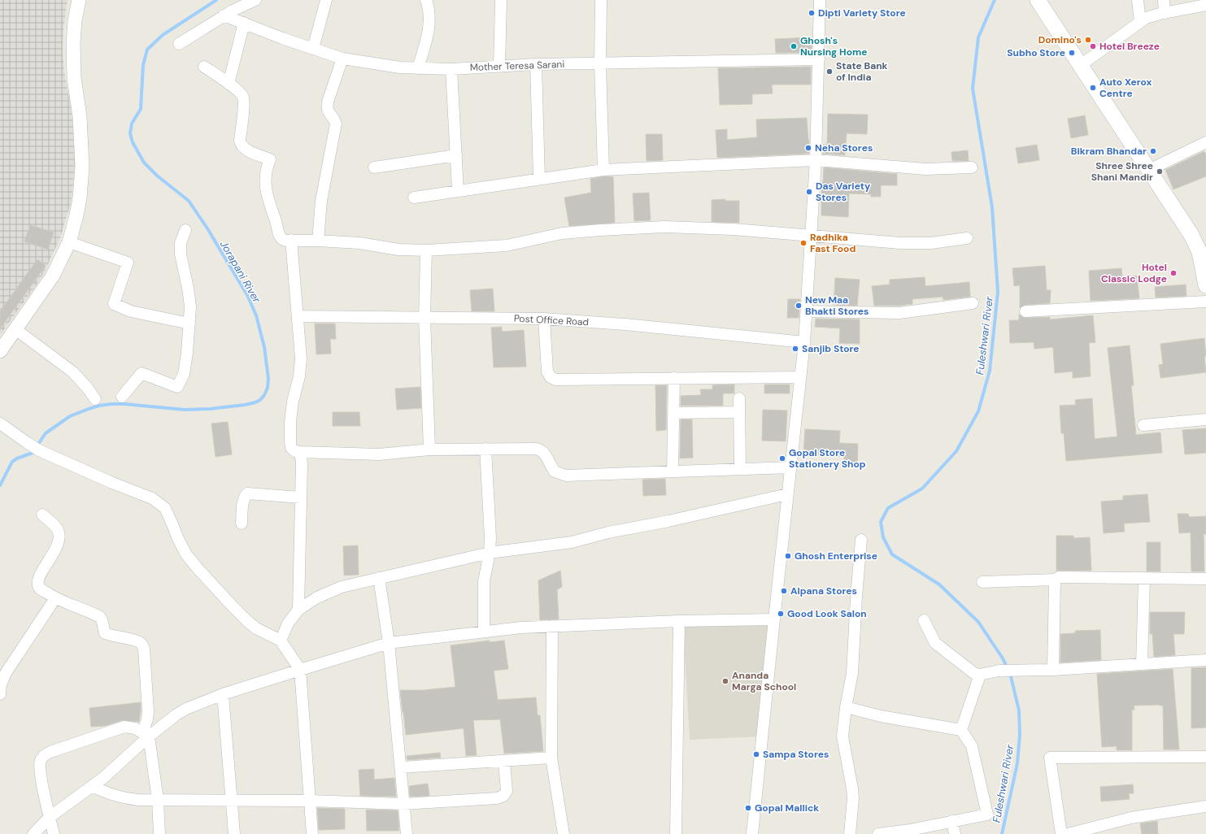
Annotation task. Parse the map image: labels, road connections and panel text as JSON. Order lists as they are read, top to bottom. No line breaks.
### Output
{"streets":{"street":["Mother Teresa Sarani","Post Office Road"]},"water":["Jorapani River","Fuleshwari River"],"places":["Dipti Variety Store","Domino's","Ghosh's Nursing Home","Hotel Breeze","Subho Store","State Bank of India","Auto Xerox Centre","Neha Stores","Bikram Bhandar","Shree Shree Shani Mandir","Das Variety Stores","Radhika Fast Food","Hotel Classic Lodge","New Maa Bhakti Stores","Sanjib Store","Gopal Store Stationery Shop","Ghosh Enterprise","Alpana Stores","Good Look Salon","Ananda Marga School","Sampa Stores","Gopal Mallick"]}
